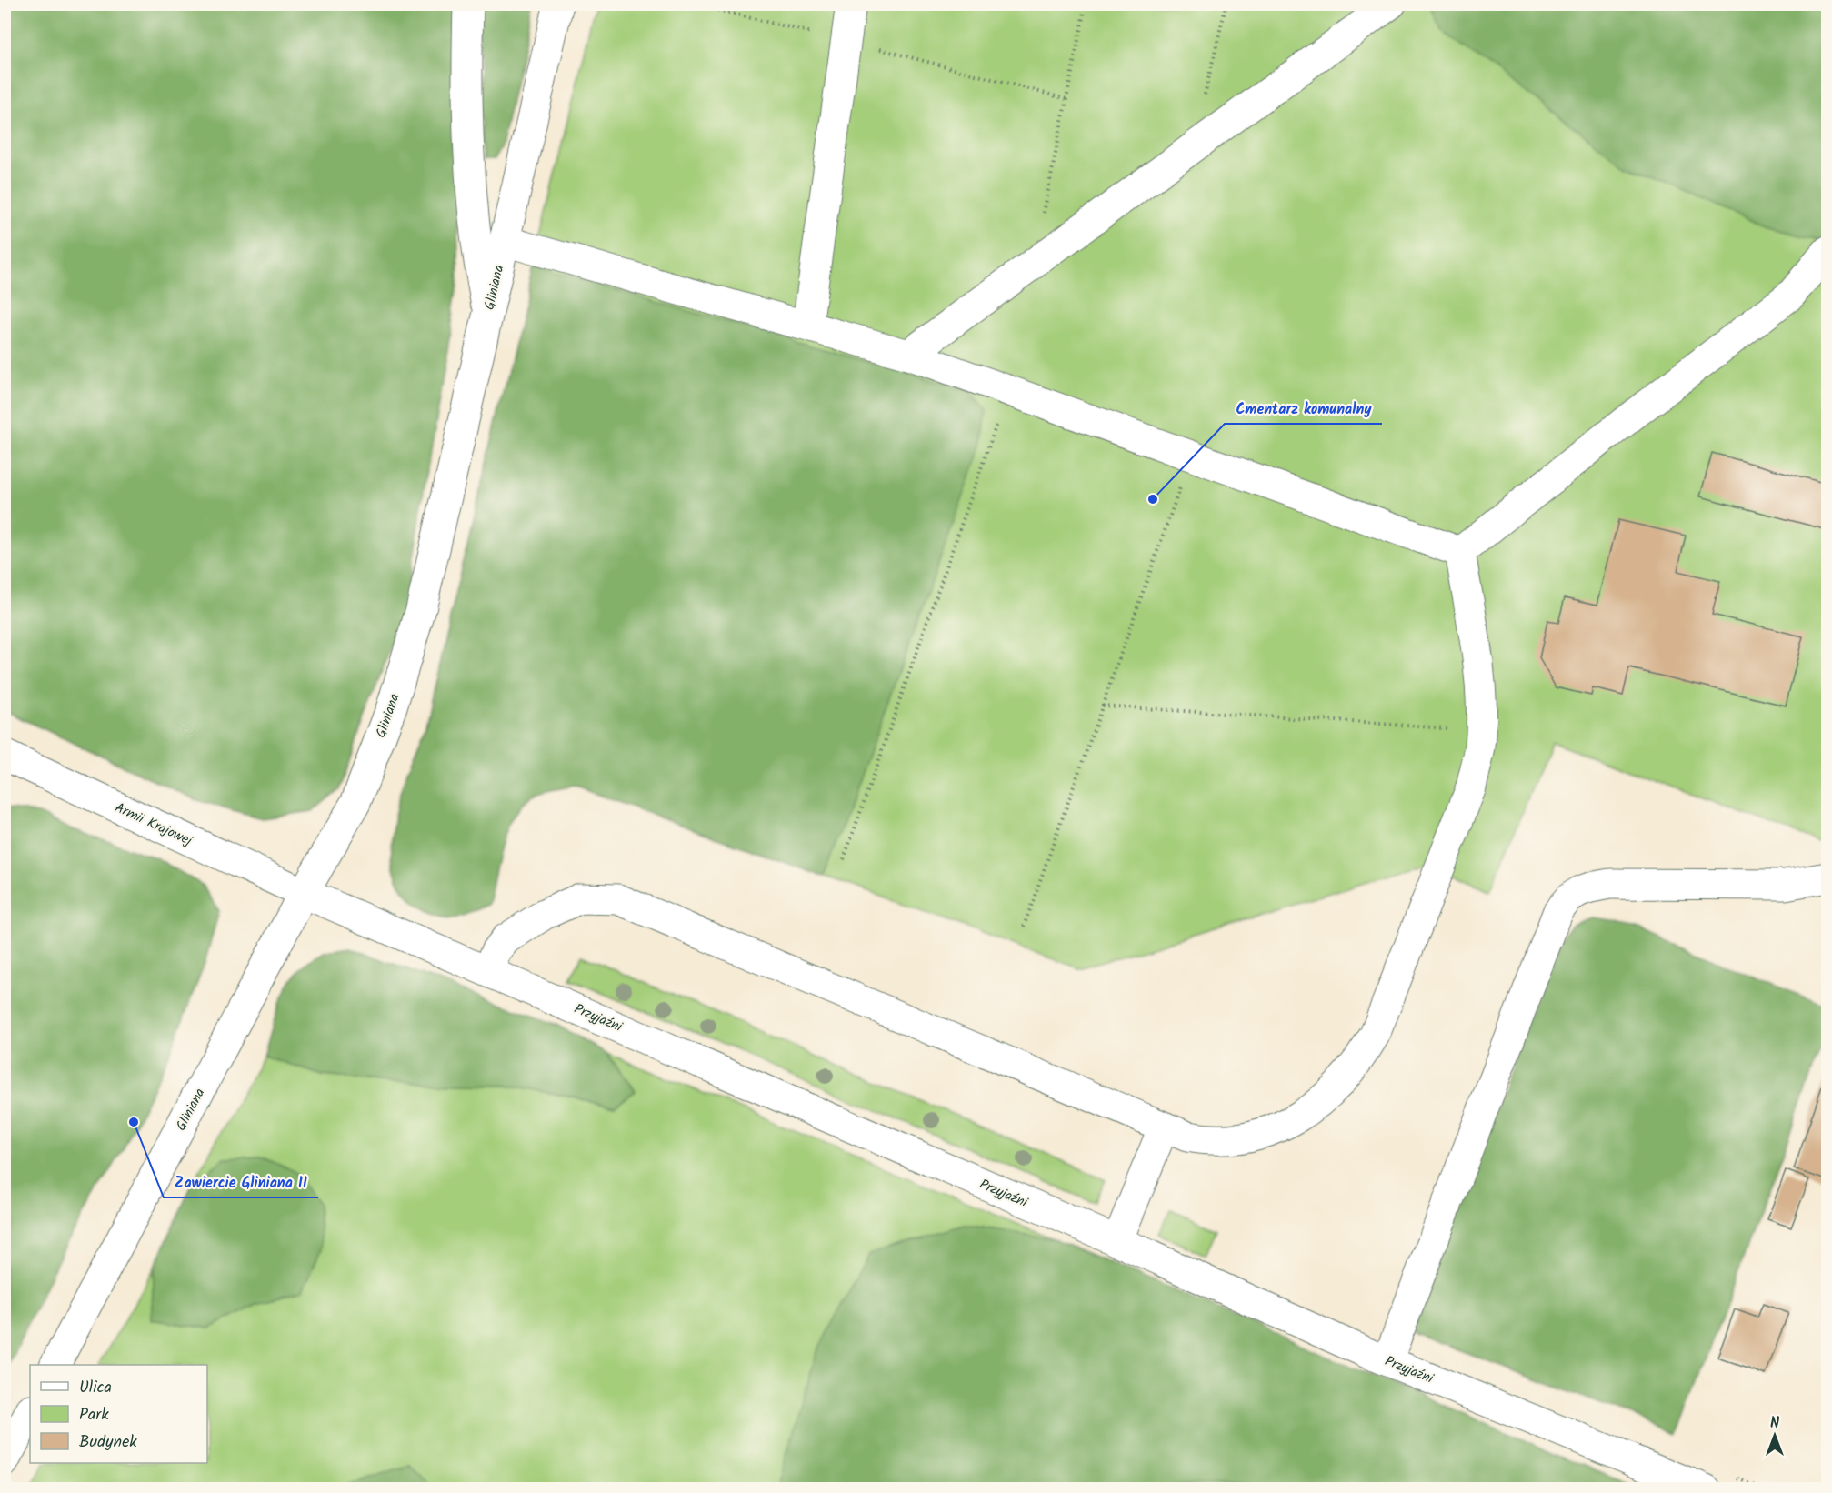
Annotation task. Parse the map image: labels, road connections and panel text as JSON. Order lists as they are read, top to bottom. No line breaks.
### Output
{"streets":{"street":["Gliniana","Armii Krajowej","Przyjaźni"]},"crossings":[["Gliniana","Armii Krajowej"],["Gliniana","Przyjaźni"],["Armii Krajowej","Przyjaźni"]],"places":["Cmentarz komunalny","Zawiercie Gliniana II"],"legend":["Ulica","Park","Budynek"],"north":"top"}
